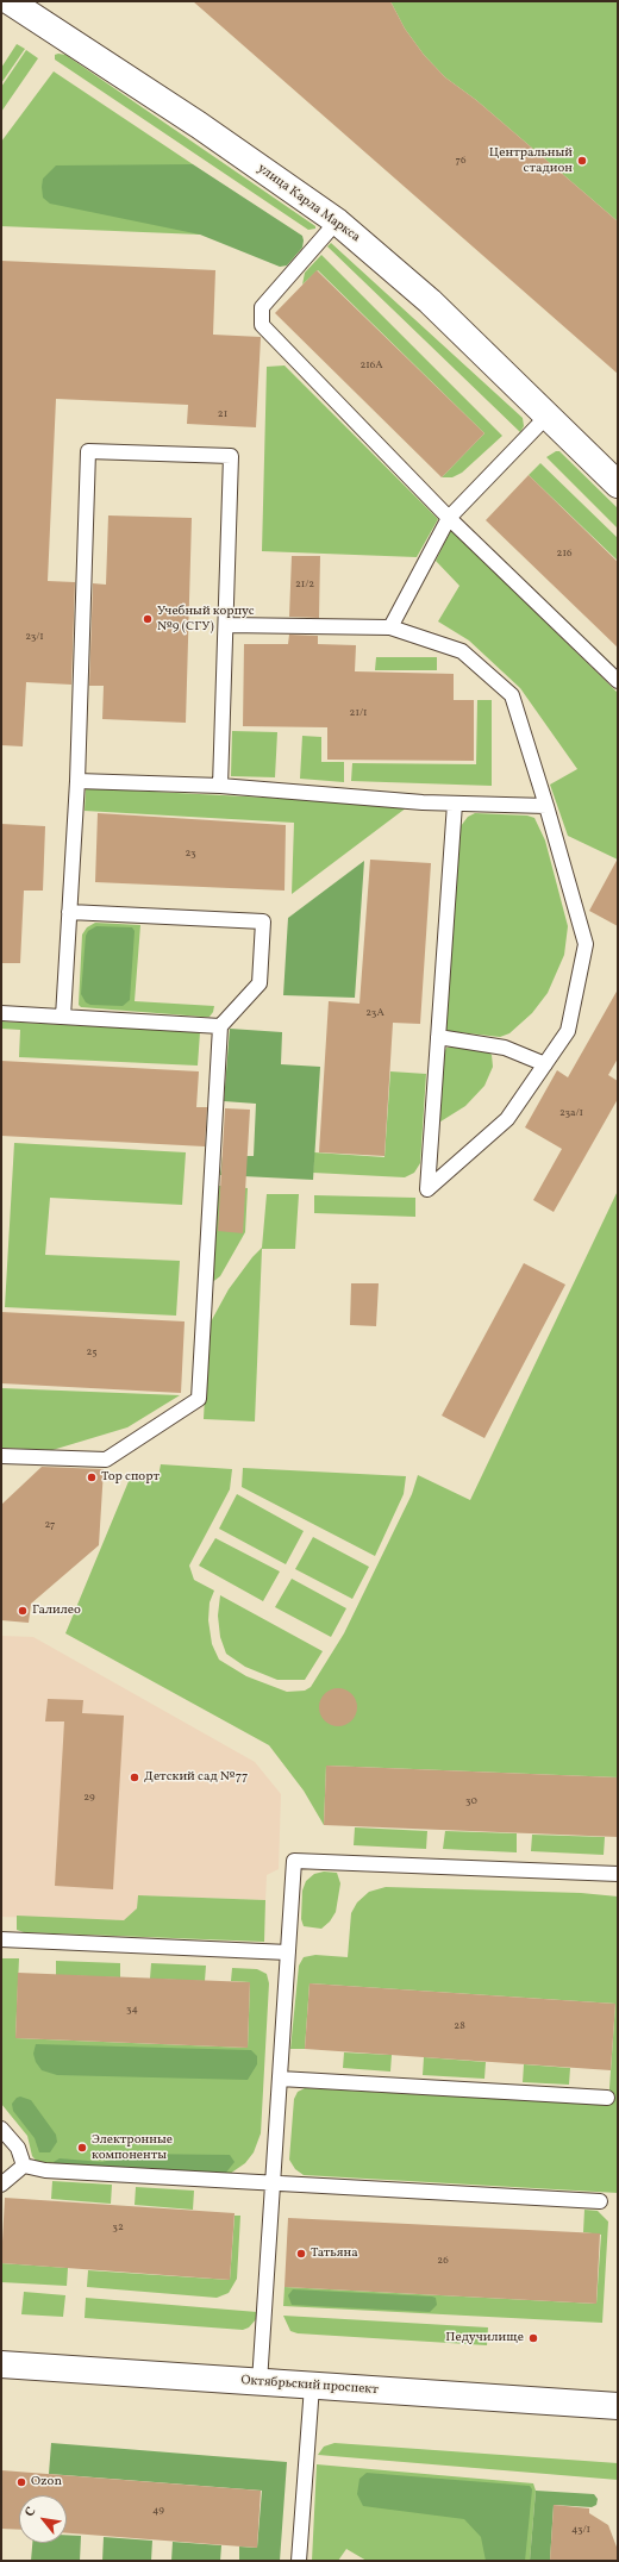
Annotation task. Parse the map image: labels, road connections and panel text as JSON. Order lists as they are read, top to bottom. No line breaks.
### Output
{"streets":{"street":["улица Карла Маркса","Октябрьский проспект"]},"places":["Центральный стадион","Учебный корпус №9 (СГУ)","Top спорт","Галилео","Детский сад №77","Электронные компоненты","Татьяна","Педучилище","Ozon"],"house_numbers":["76","216А","21","216","21/2","23/1","21/1","23","23А","23а/1","25","27","29","30","34","28","32","26","49","43/1"],"north":"top left"}
